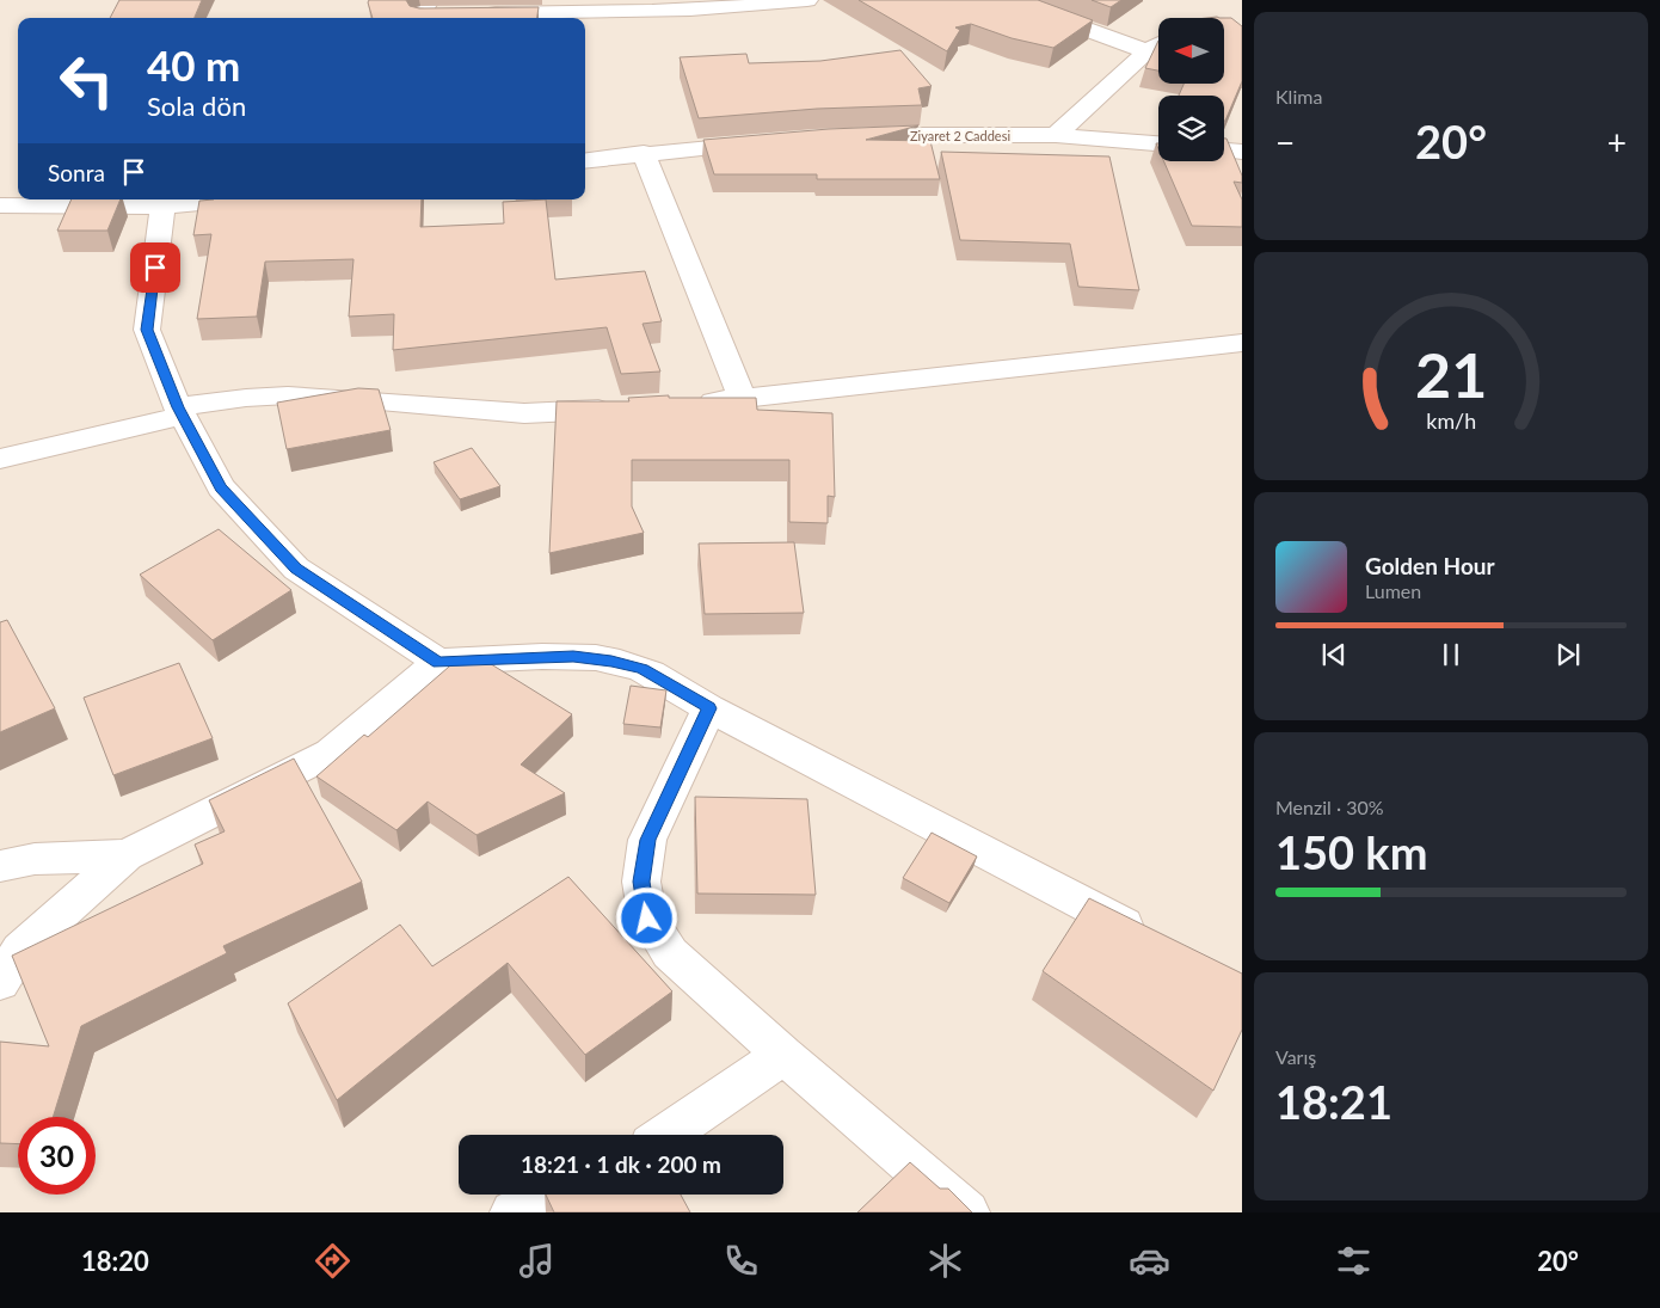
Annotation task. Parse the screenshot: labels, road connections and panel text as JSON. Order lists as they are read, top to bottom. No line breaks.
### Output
{"streets":{"street":["Ziyaret 2 Caddesi"]},"north":"left","page":{"tile":["Klima",["Menzil · 30%","150 km"],["Varış","18:21"]],"turn":["40 m","Sola dön"],"heat":["−","20°","+"],"then":"Sonra","song":["Golden Hour","Lumen"],"limit":"30","trip":"18:21 · 1 dk · 200 m","tabs":["18:20","20°"],"gauge":["21","km/h"]}}
